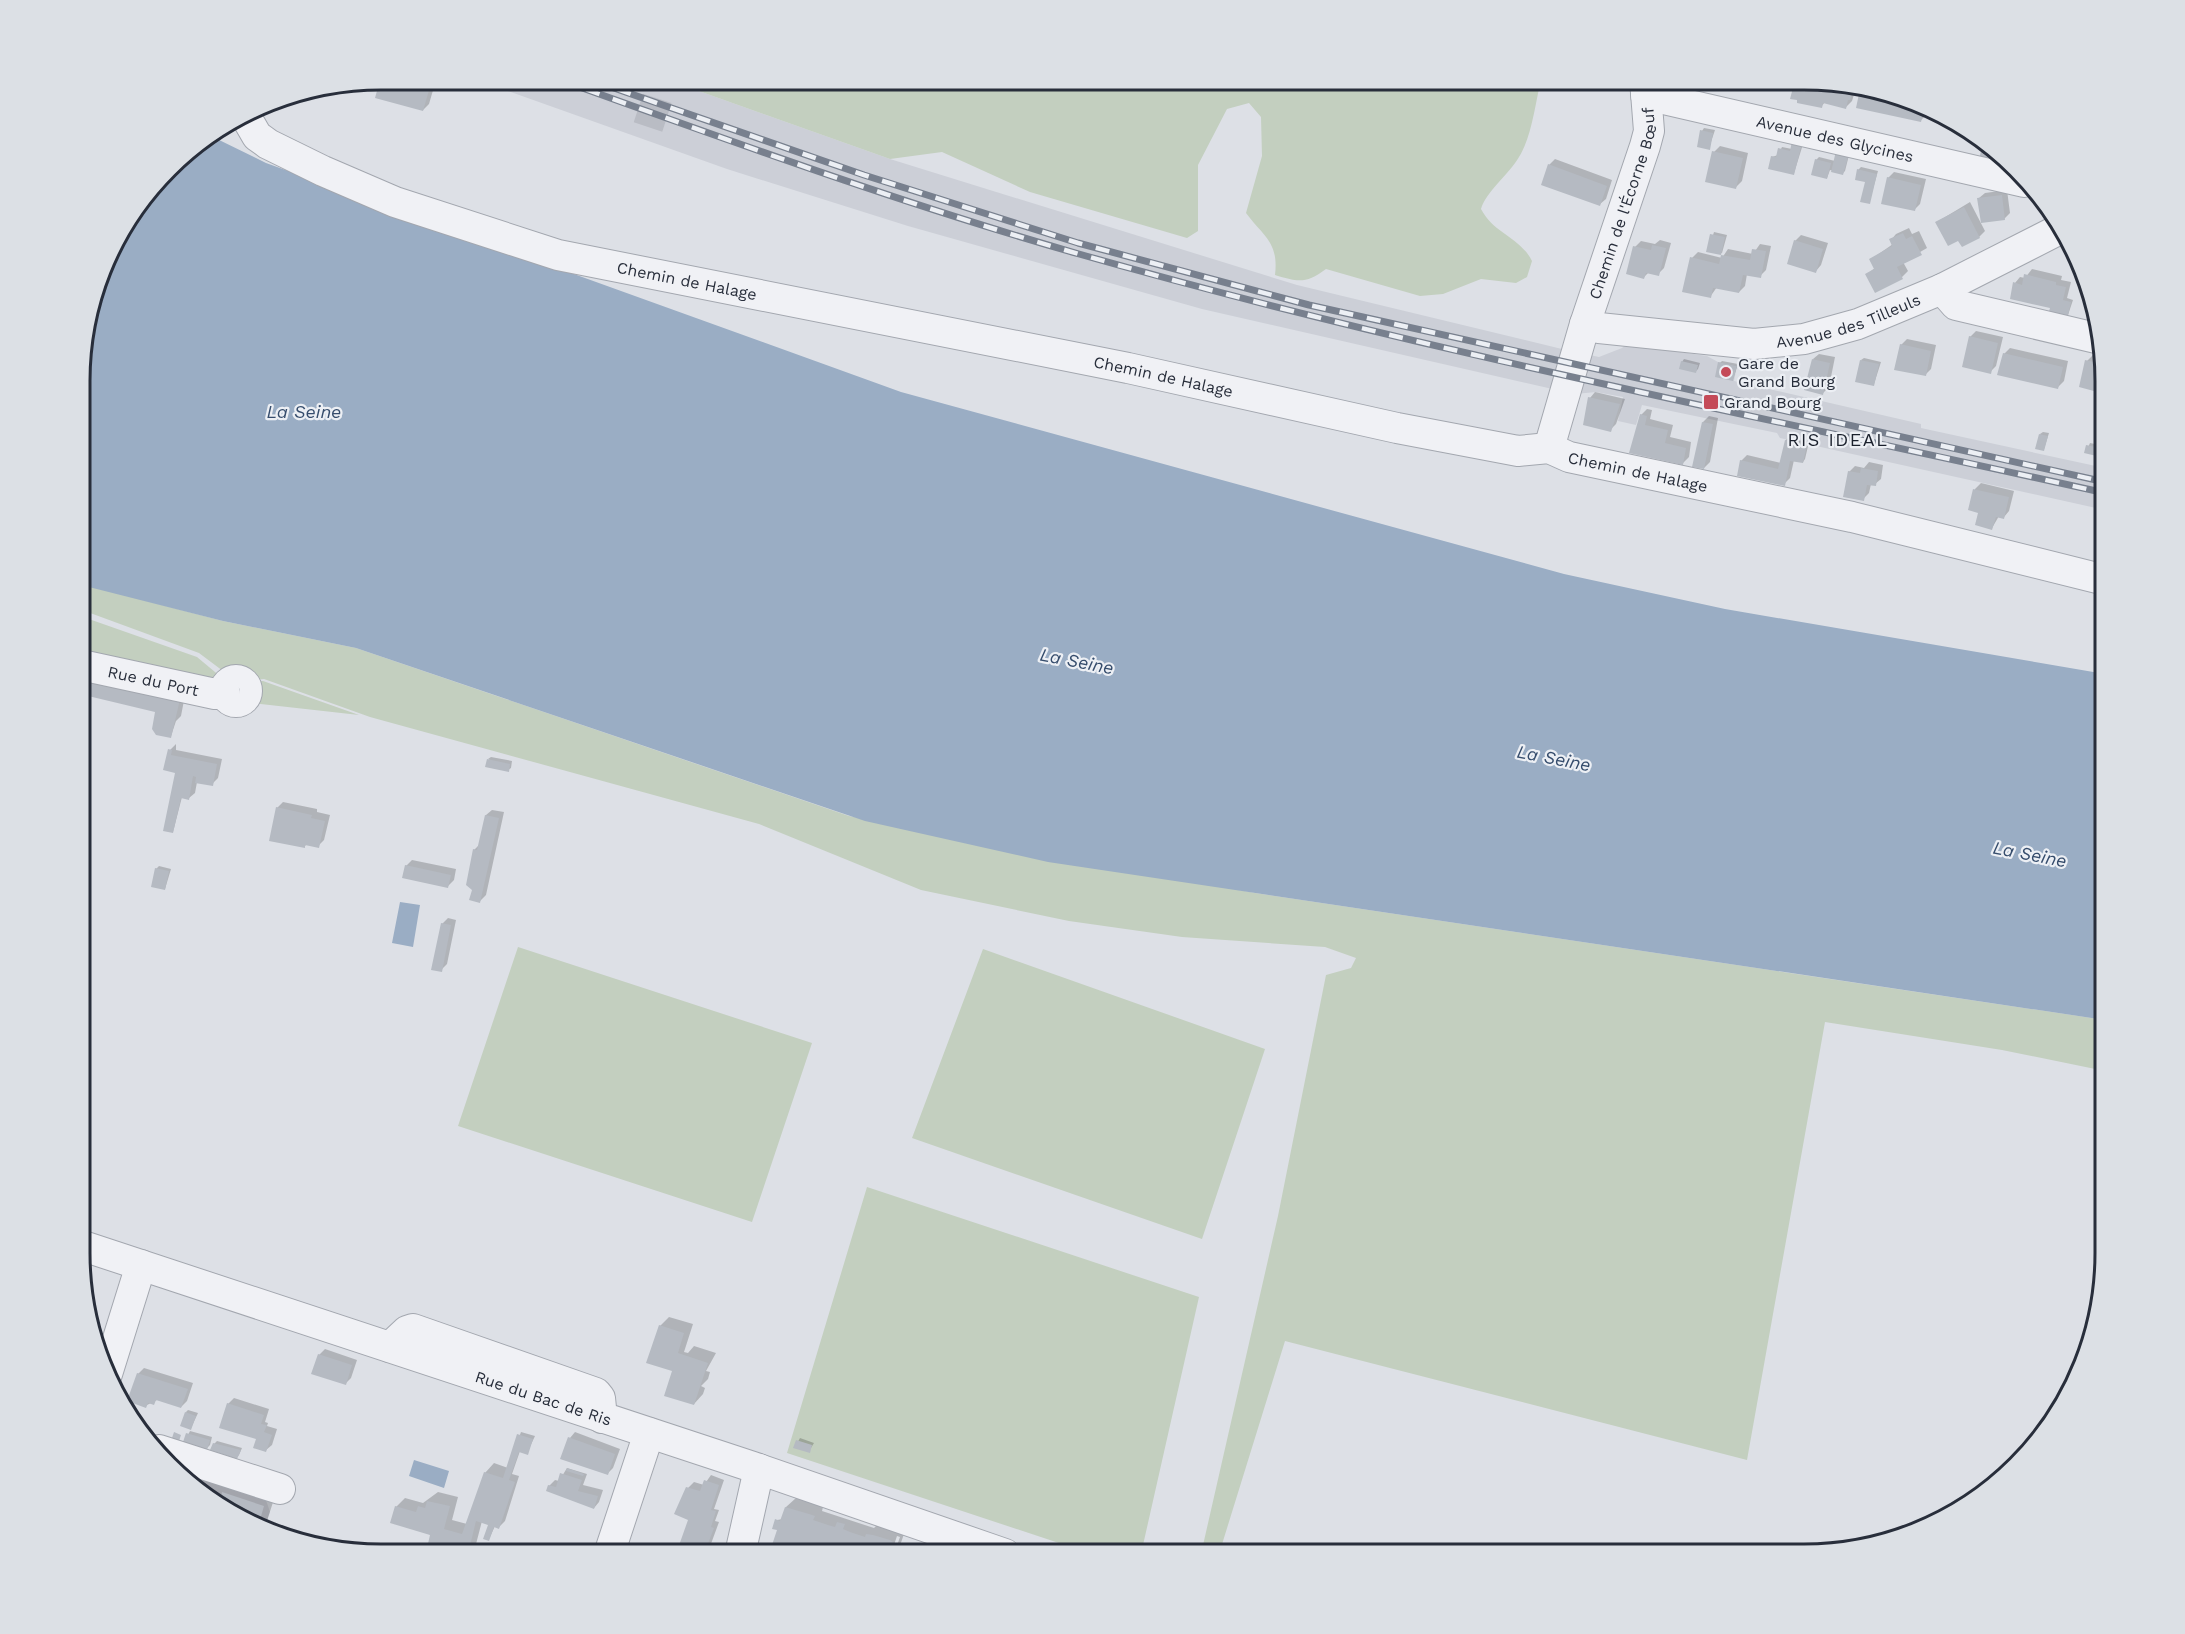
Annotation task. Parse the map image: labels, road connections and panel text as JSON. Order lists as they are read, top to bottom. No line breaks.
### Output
{"streets":{"street":["Avenue des Glycines","Chemin de l'Écorne Bœuf","Chemin de Halage","Avenue des Tilleuls","Rue du Port","Rue du Bac de Ris"]},"crossings":[["Chemin de l'Écorne Bœuf","Chemin de Halage"],["Chemin de l'Écorne Bœuf","Avenue des Tilleuls"]],"districts":["RIS IDEAL"],"water":["La Seine"],"places":{"other":["Gare de Grand Bourg"],"transit":["Grand Bourg"]}}
